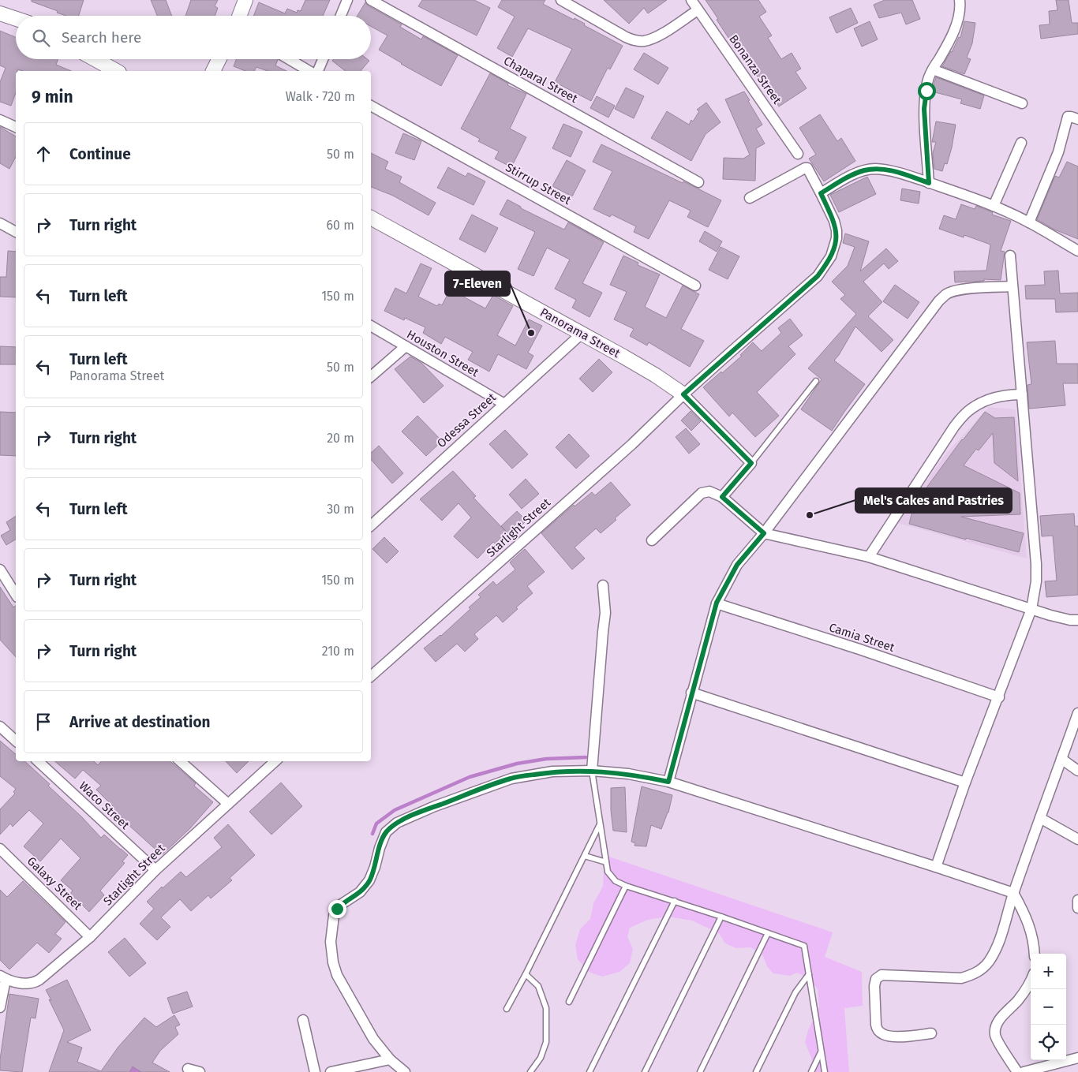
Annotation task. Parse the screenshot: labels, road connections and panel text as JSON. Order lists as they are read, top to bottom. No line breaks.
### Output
{"streets":{"street":["Bonanza Street","Chaparal Street","Stirrup Street","Panorama Street","Houston Street","Odessa Street","Starlight Street","Camia Street","Waco Street","Galaxy Street"]},"crossings":[["Panorama Street","Odessa Street"],["Panorama Street","Starlight Street"],["Houston Street","Odessa Street"],["Starlight Street","Waco Street"],["Starlight Street","Galaxy Street"]],"places":["7-Eleven","Mel's Cakes and Pastries"],"page":{"search":"Search here","heading":["9 min","Walk · 720 m"],"list":[["Continue","50 m"],["Turn right","60 m"],["Turn left","150 m"],["Turn left","Panorama Street","50 m"],["Turn right","20 m"],["Turn left","30 m"],["Turn right","150 m"],["Turn right","210 m"],"Arrive at destination"],"map_buttons":["+","−"]}}
